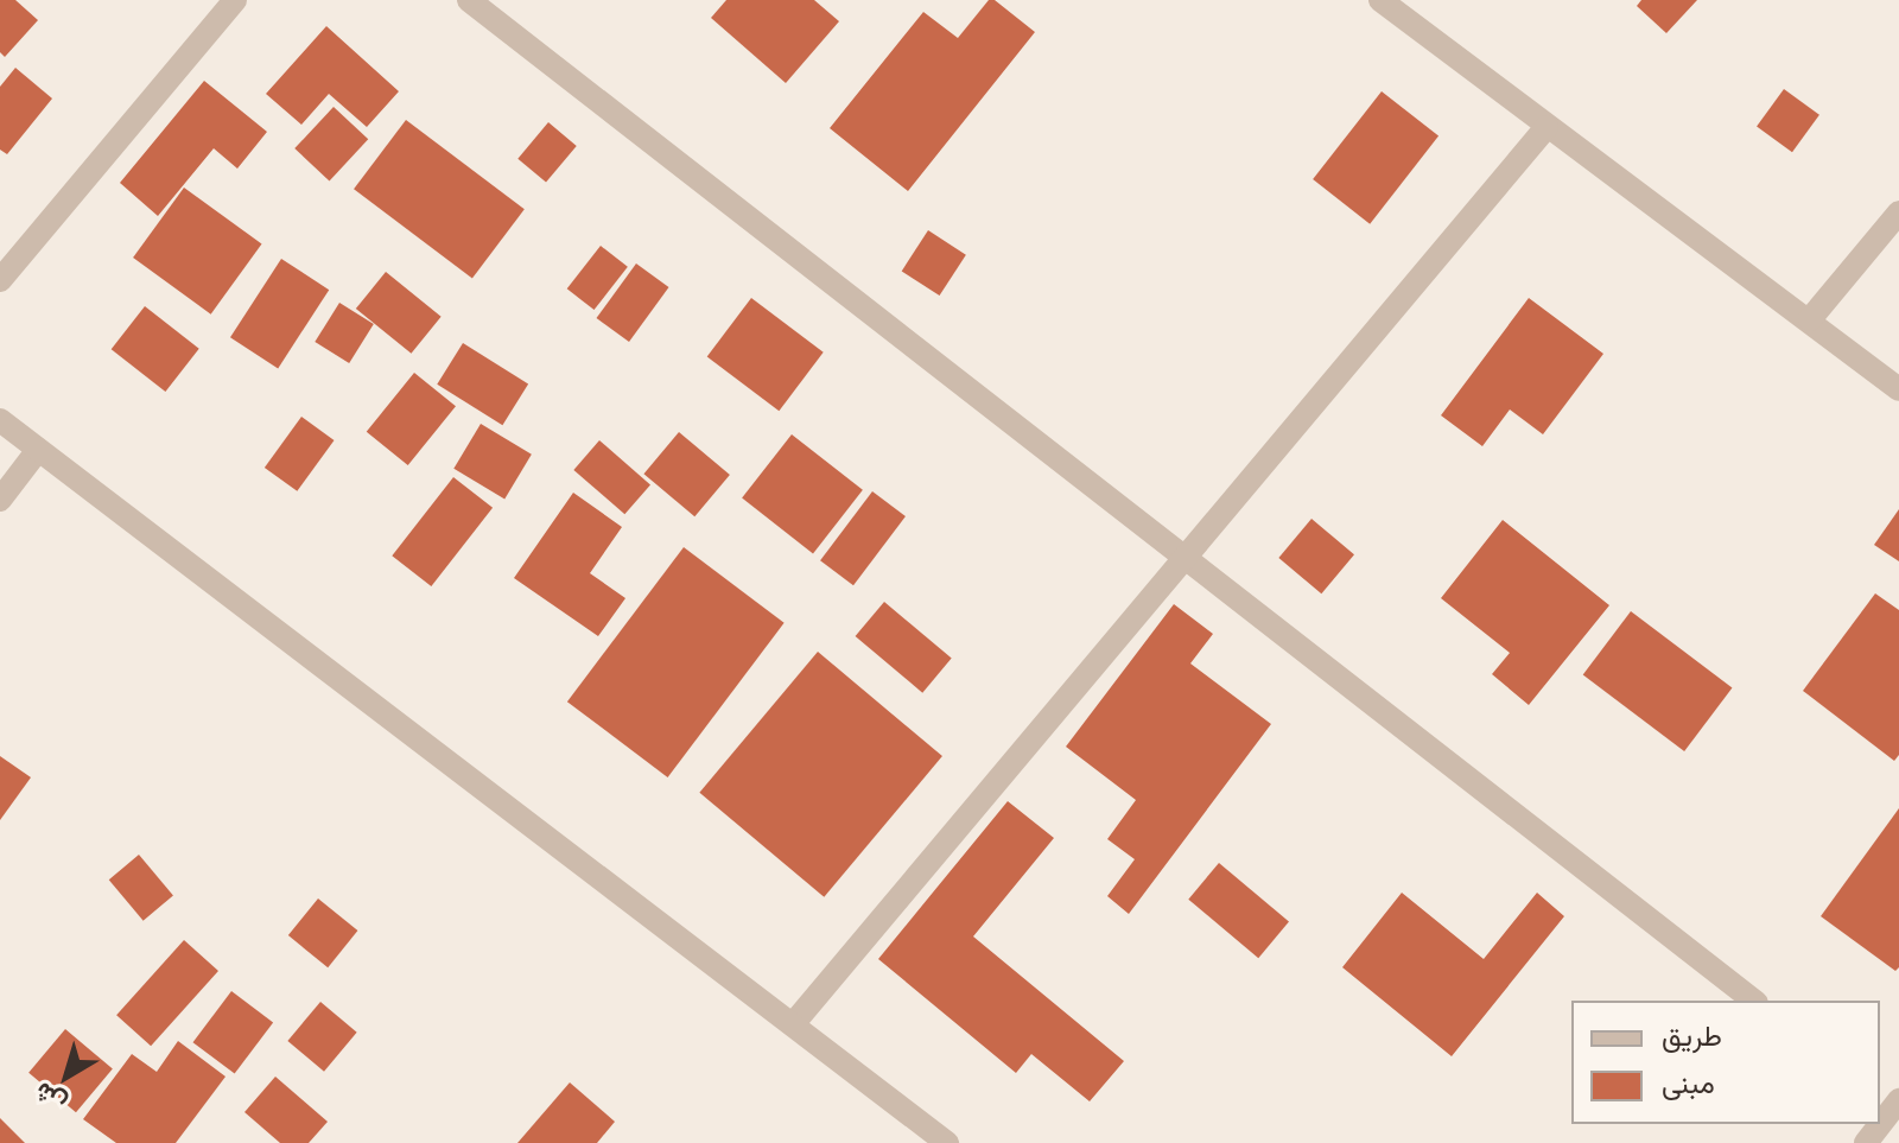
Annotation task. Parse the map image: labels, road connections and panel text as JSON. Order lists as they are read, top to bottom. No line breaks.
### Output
{"legend":["طريق","مبنى"],"north":"bottom left"}
